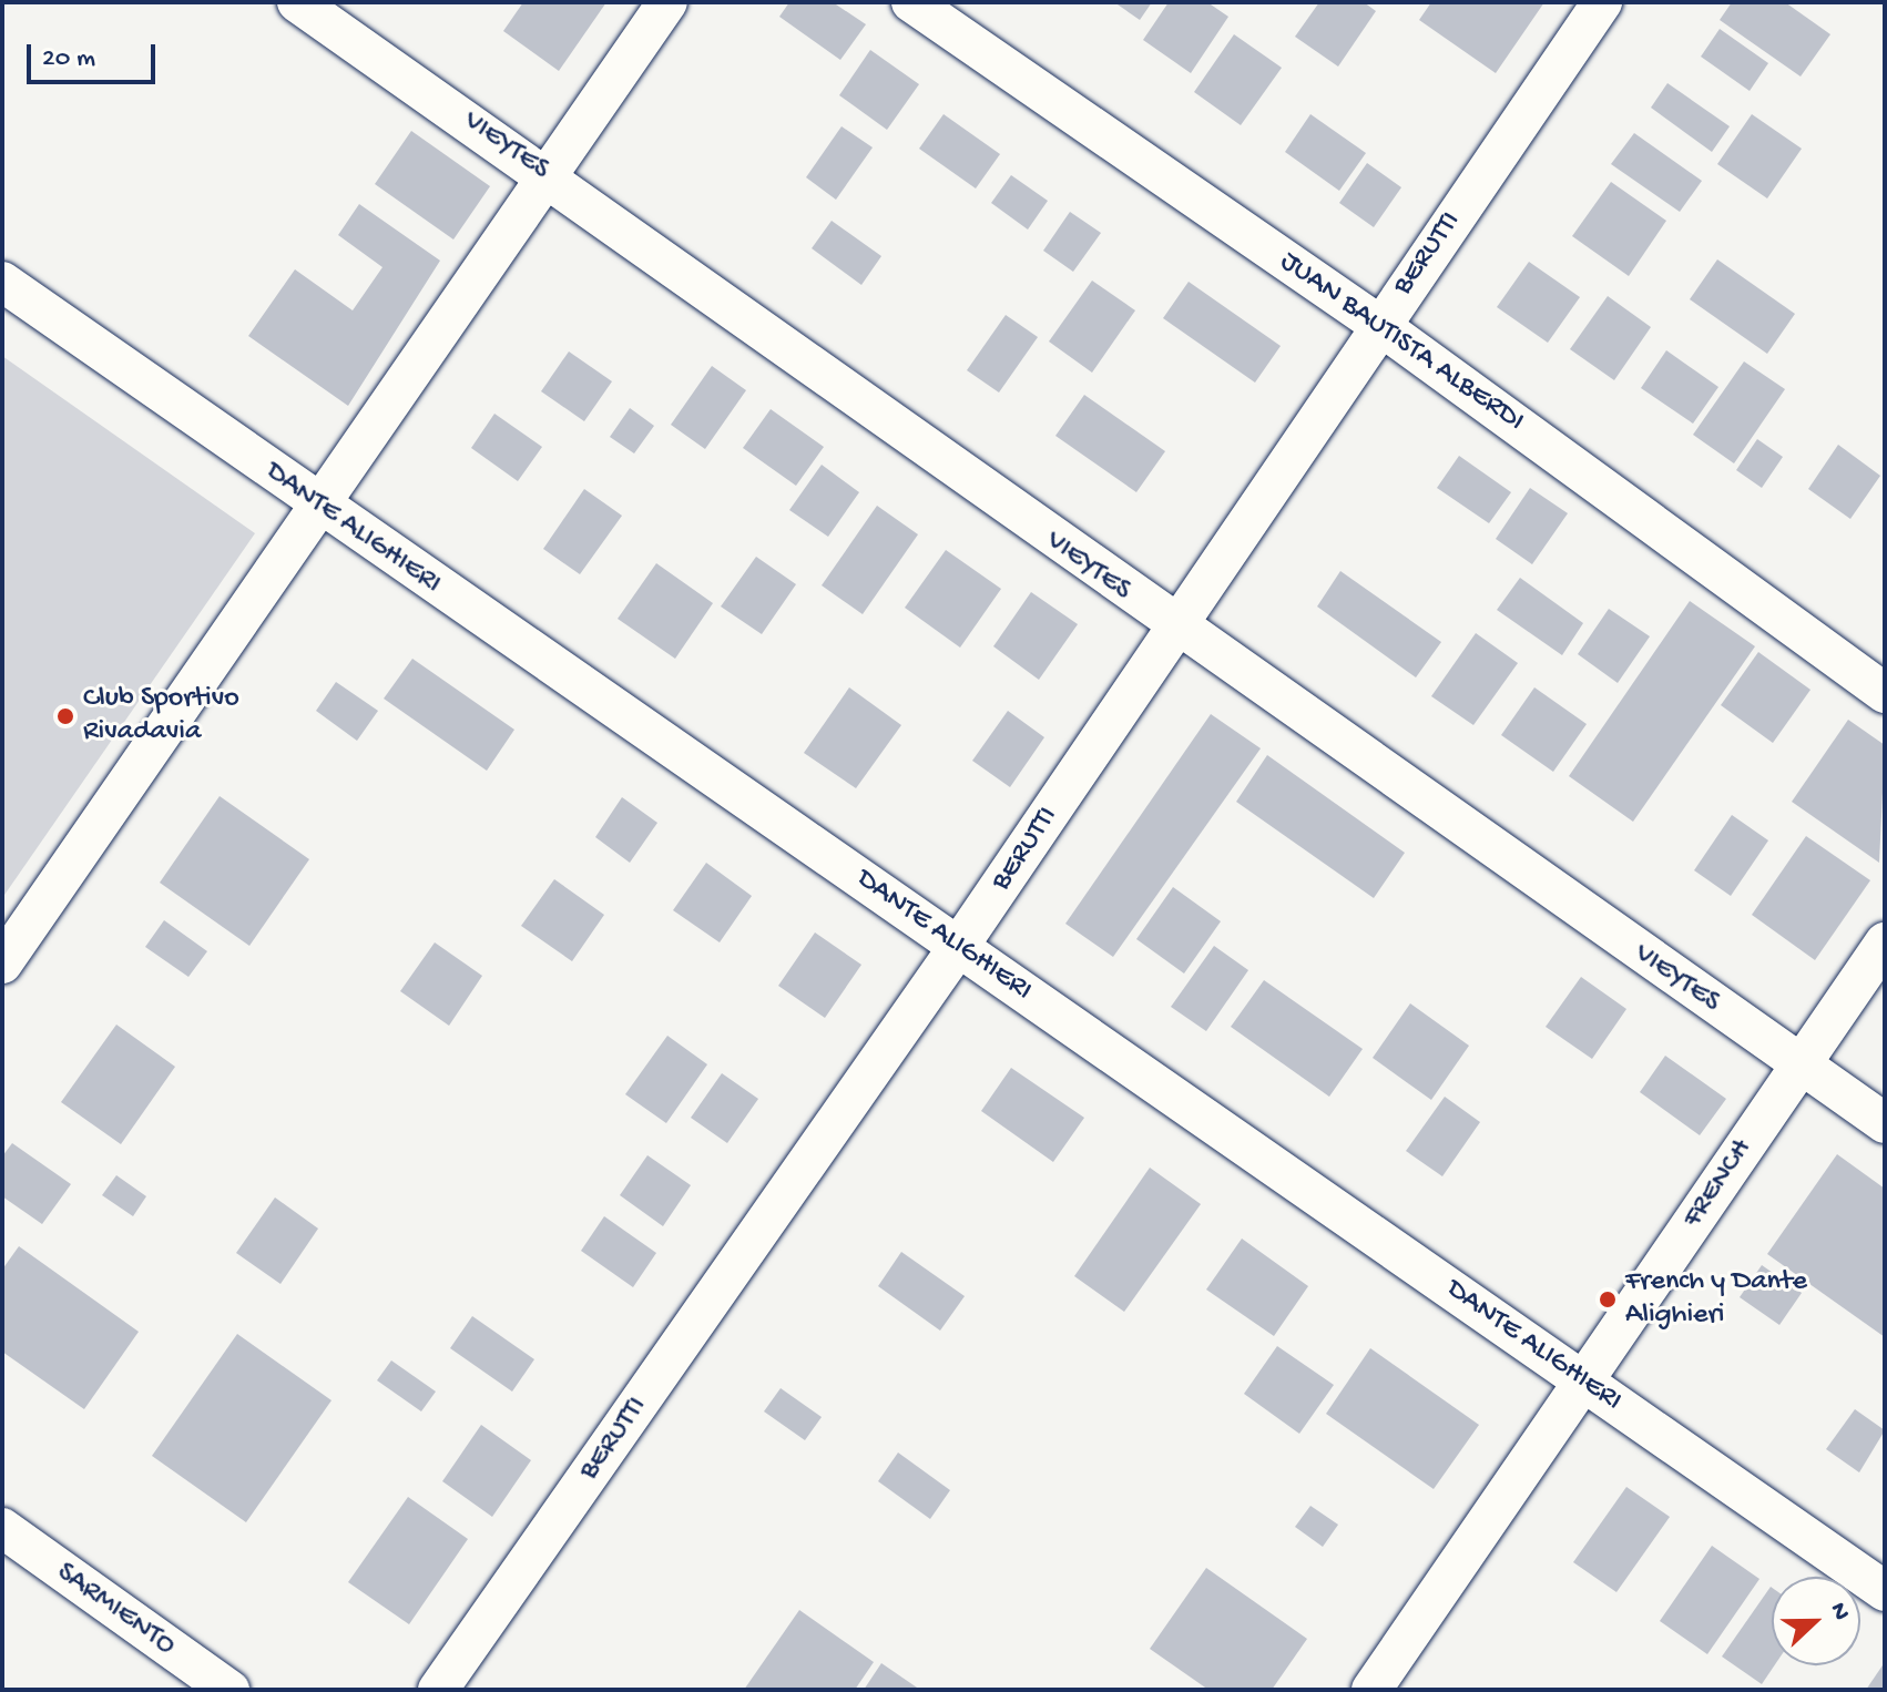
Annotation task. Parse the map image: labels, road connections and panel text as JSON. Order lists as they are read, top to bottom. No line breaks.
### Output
{"streets":{"street":["VIEYTES","BERUTTI","JUAN BAUTISTA ALBERDI","DANTE ALIGHIERI","FRENCH","SARMIENTO"]},"crossings":[["VIEYTES","BERUTTI"],["VIEYTES","FRENCH"],["BERUTTI","JUAN BAUTISTA ALBERDI"],["BERUTTI","DANTE ALIGHIERI"],["DANTE ALIGHIERI","FRENCH"]],"places":["Club Sportivo Rivadavia","French y Dante Alighieri"],"scale_bar":"20 m","north":"right"}
